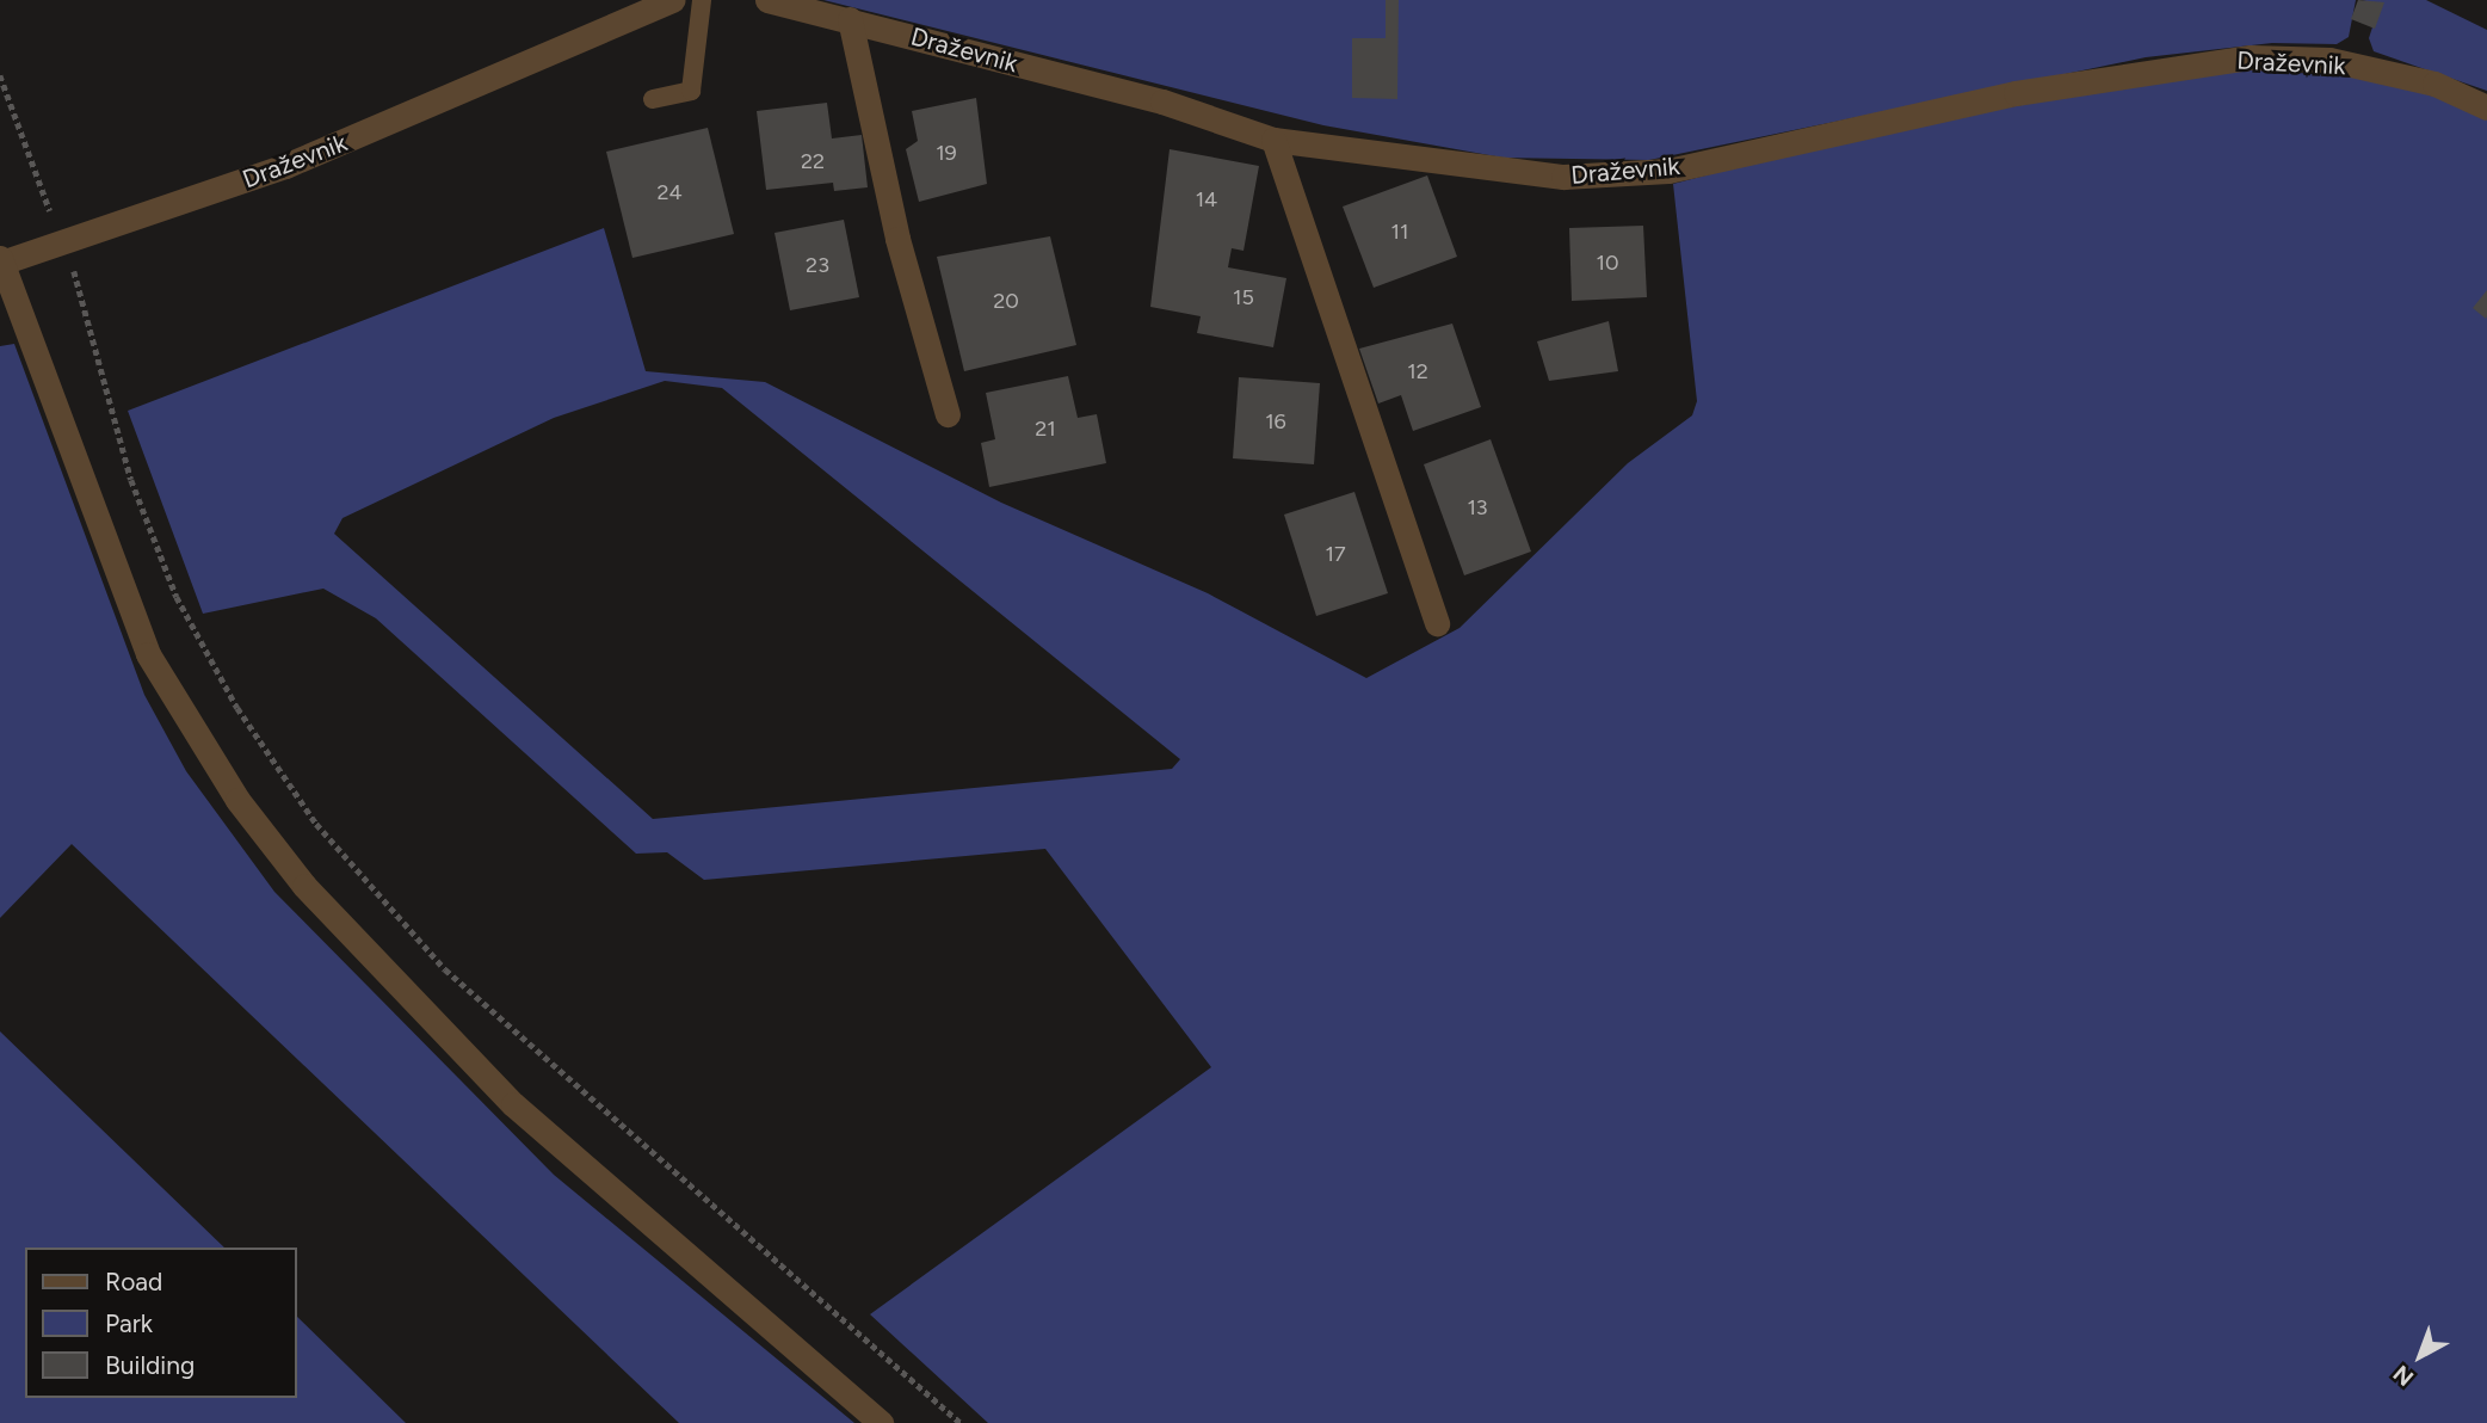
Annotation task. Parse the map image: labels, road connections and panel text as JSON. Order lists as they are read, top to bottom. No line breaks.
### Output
{"streets":{"street":["Draževnik"]},"house_numbers":["19","22","24","14","11","10","23","15","20","12","16","21","13","17"],"legend":["Road","Park","Building"],"north":"bottom left"}
